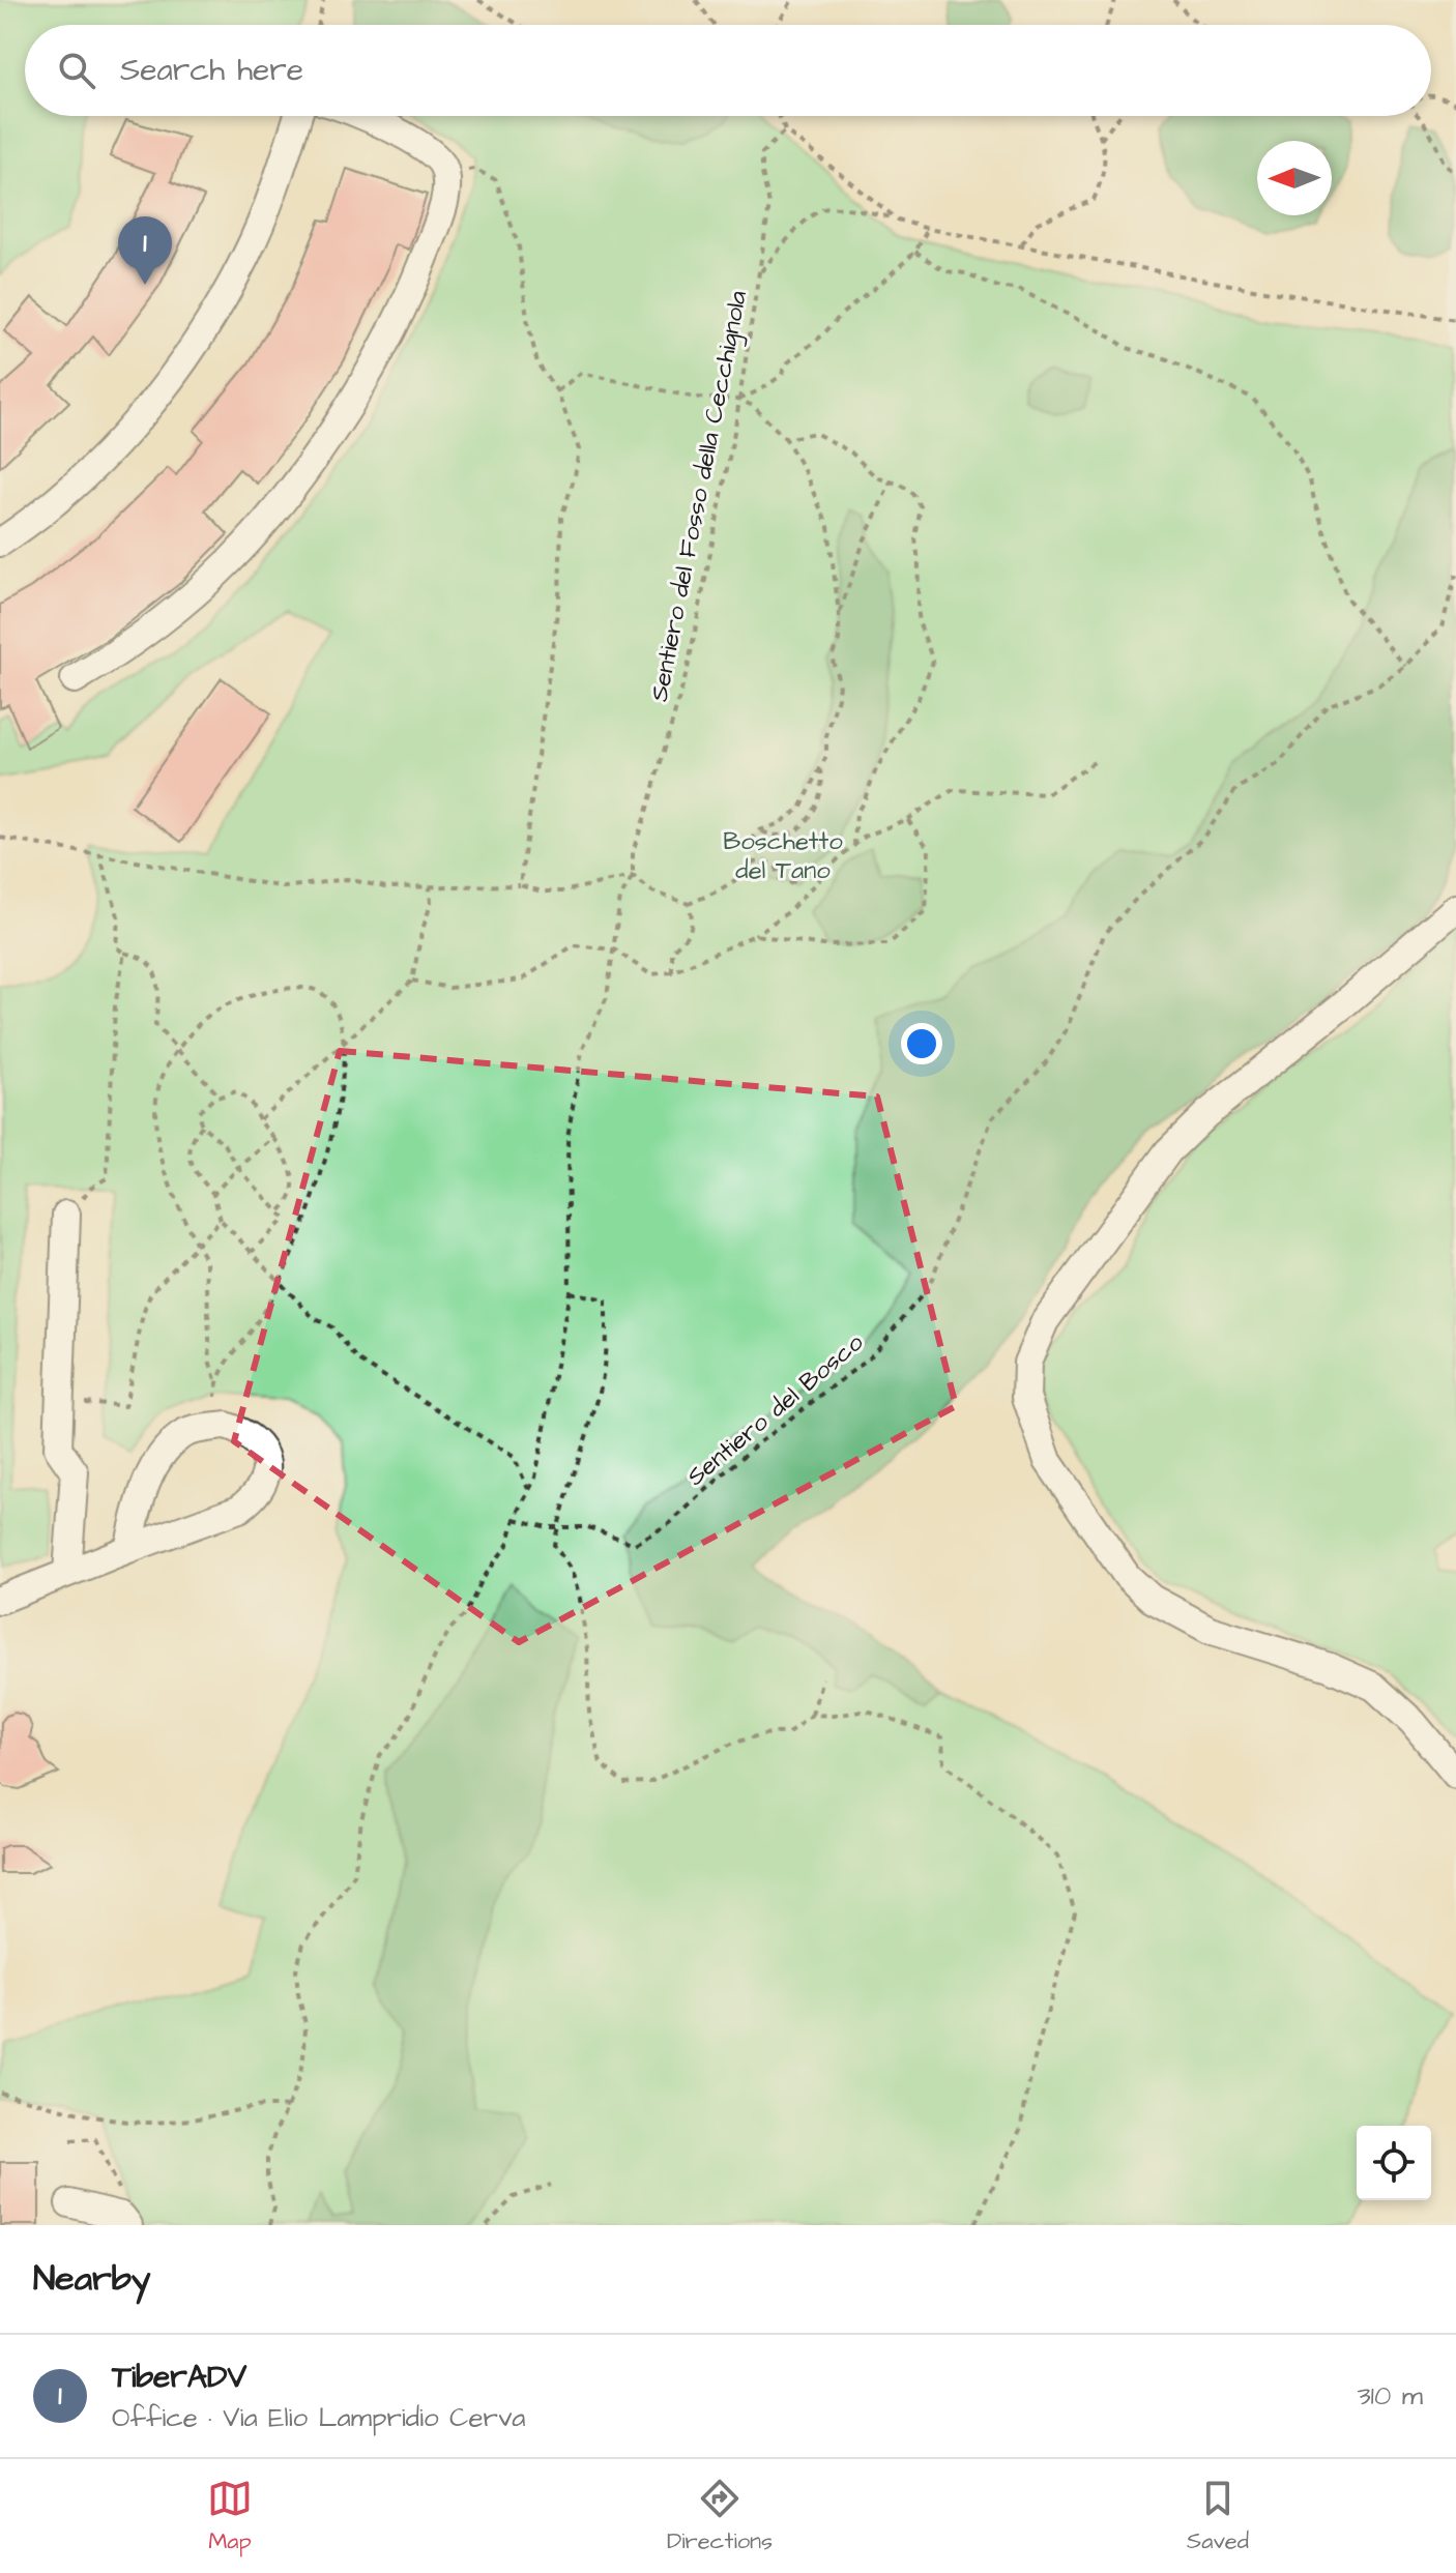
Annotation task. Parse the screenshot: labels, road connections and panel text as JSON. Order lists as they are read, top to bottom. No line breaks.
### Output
{"streets":{"path":["Sentiero del Fosso della Cecchignola","Sentiero del Bosco"]},"crossings":[["Sentiero del Fosso della Cecchignola","Sentiero del Bosco"]],"parks":["Boschetto del Tano"],"north":"left","page":{"search":"Search here","pins":"1","heading":"Nearby","list":[{"mark":"1","name":"TiberADV","note":"Office · Via Elio Lampridio Cerva","value":"310 m"}],"nav":["Map","Directions","Saved"]}}
